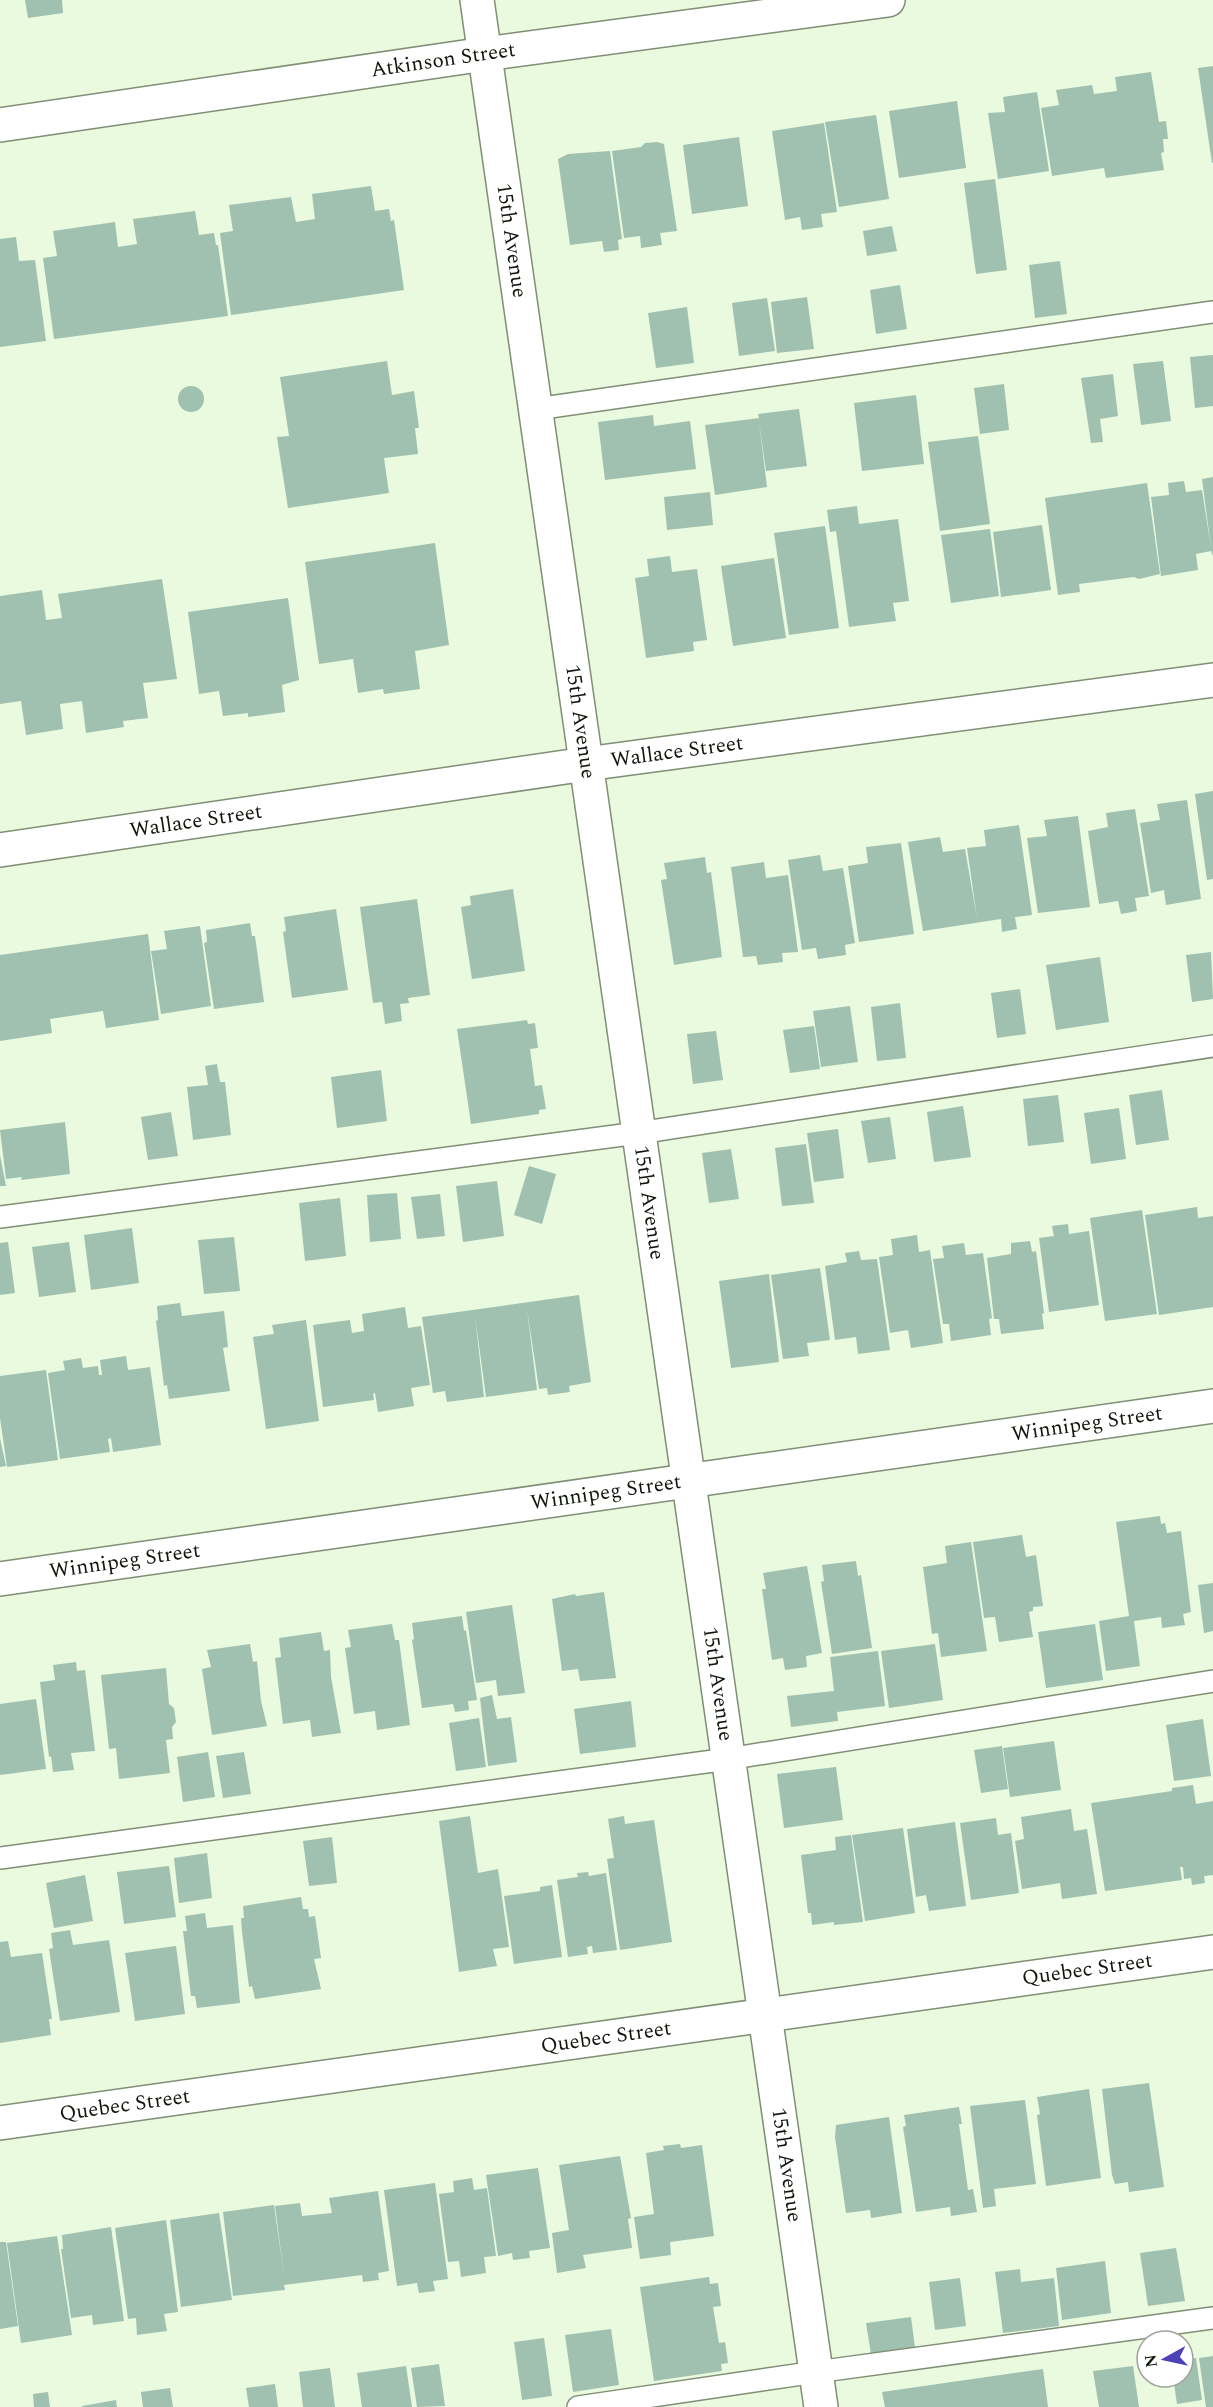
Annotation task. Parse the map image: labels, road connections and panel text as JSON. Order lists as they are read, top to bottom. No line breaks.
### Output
{"streets":{"street":["Atkinson Street","15th Avenue","Wallace Street","Winnipeg Street","Quebec Street"]},"crossings":[["Atkinson Street","15th Avenue"],["15th Avenue","Wallace Street"],["15th Avenue","Winnipeg Street"],["15th Avenue","Quebec Street"]],"north":"left"}
